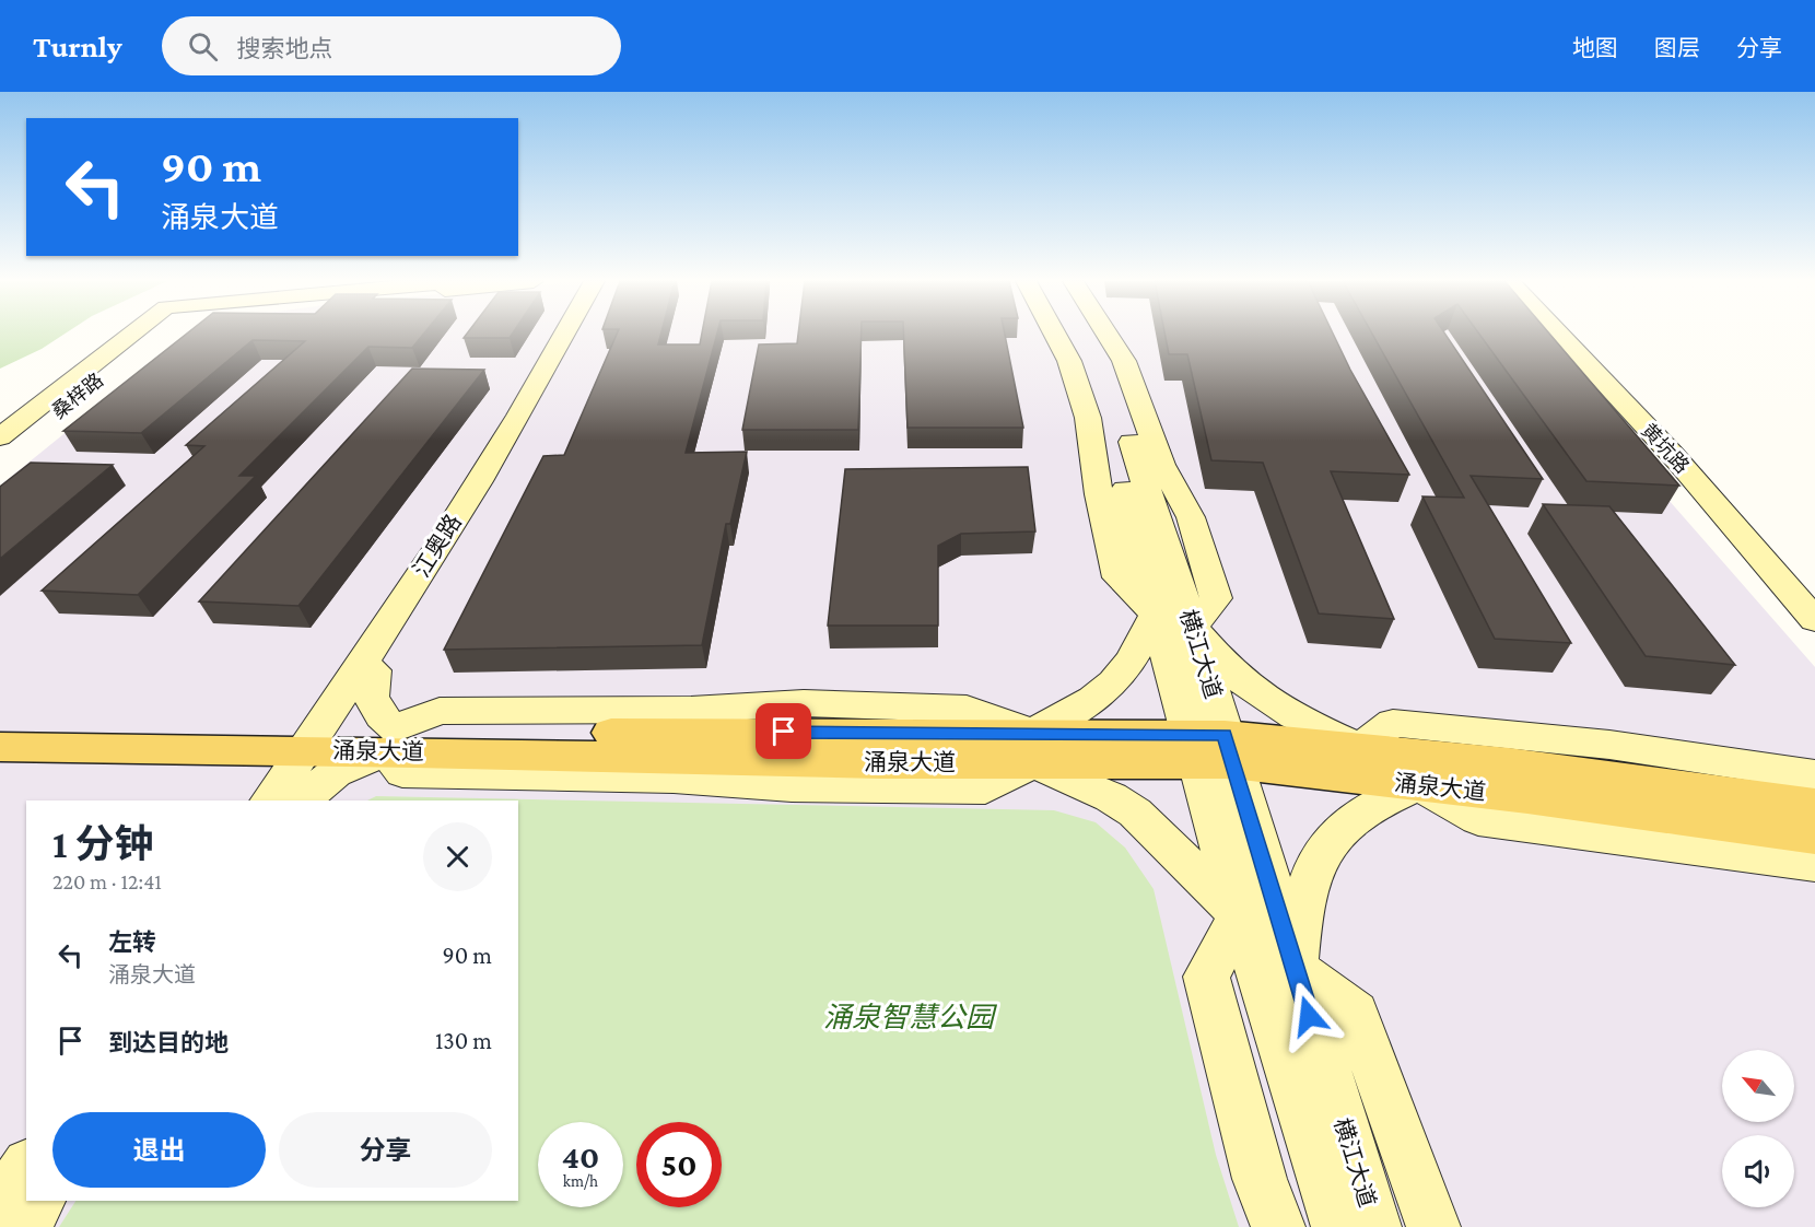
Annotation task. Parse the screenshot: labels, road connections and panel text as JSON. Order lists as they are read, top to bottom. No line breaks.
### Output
{"streets":{"main road":["涌泉大道"],"street":["桑梓路","黄坑路","江奥路","横江大道"]},"crossings":[["江奥路","涌泉大道"],["横江大道","涌泉大道"]],"parks":["涌泉智慧公园"],"north":"top left","page":{"header":"Turnly","search":"搜索地点","nav":["地图","图层","分享"],"turn":["90 m","涌泉大道"],"heading":["1 分钟","220 m · 12:41"],"list":[{"name":"左转","note":"涌泉大道","value":"90 m"},{"name":"到达目的地","value":"130 m"}],"buttons":["退出","分享"],"speed":"40 km/h","limit":"50"}}
